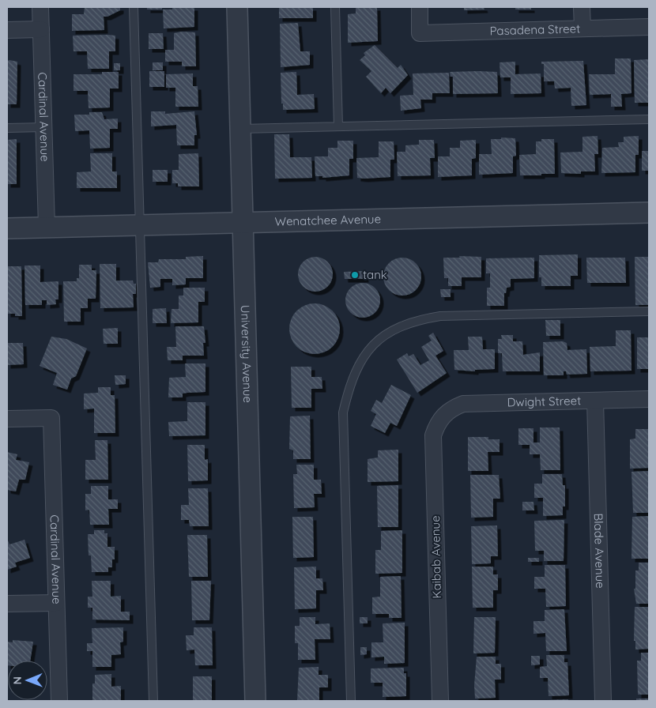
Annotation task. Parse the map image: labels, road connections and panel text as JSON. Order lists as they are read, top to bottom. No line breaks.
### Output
{"streets":{"street":["Pasadena Street","Cardinal Avenue","Wenatchee Avenue","University Avenue","Dwight Street","Blade Avenue","Kaibab Avenue"]},"crossings":[["Cardinal Avenue","Wenatchee Avenue"],["Wenatchee Avenue","University Avenue"],["Dwight Street","Blade Avenue"],["Dwight Street","Kaibab Avenue"]],"places":["tank"],"north":"left"}
